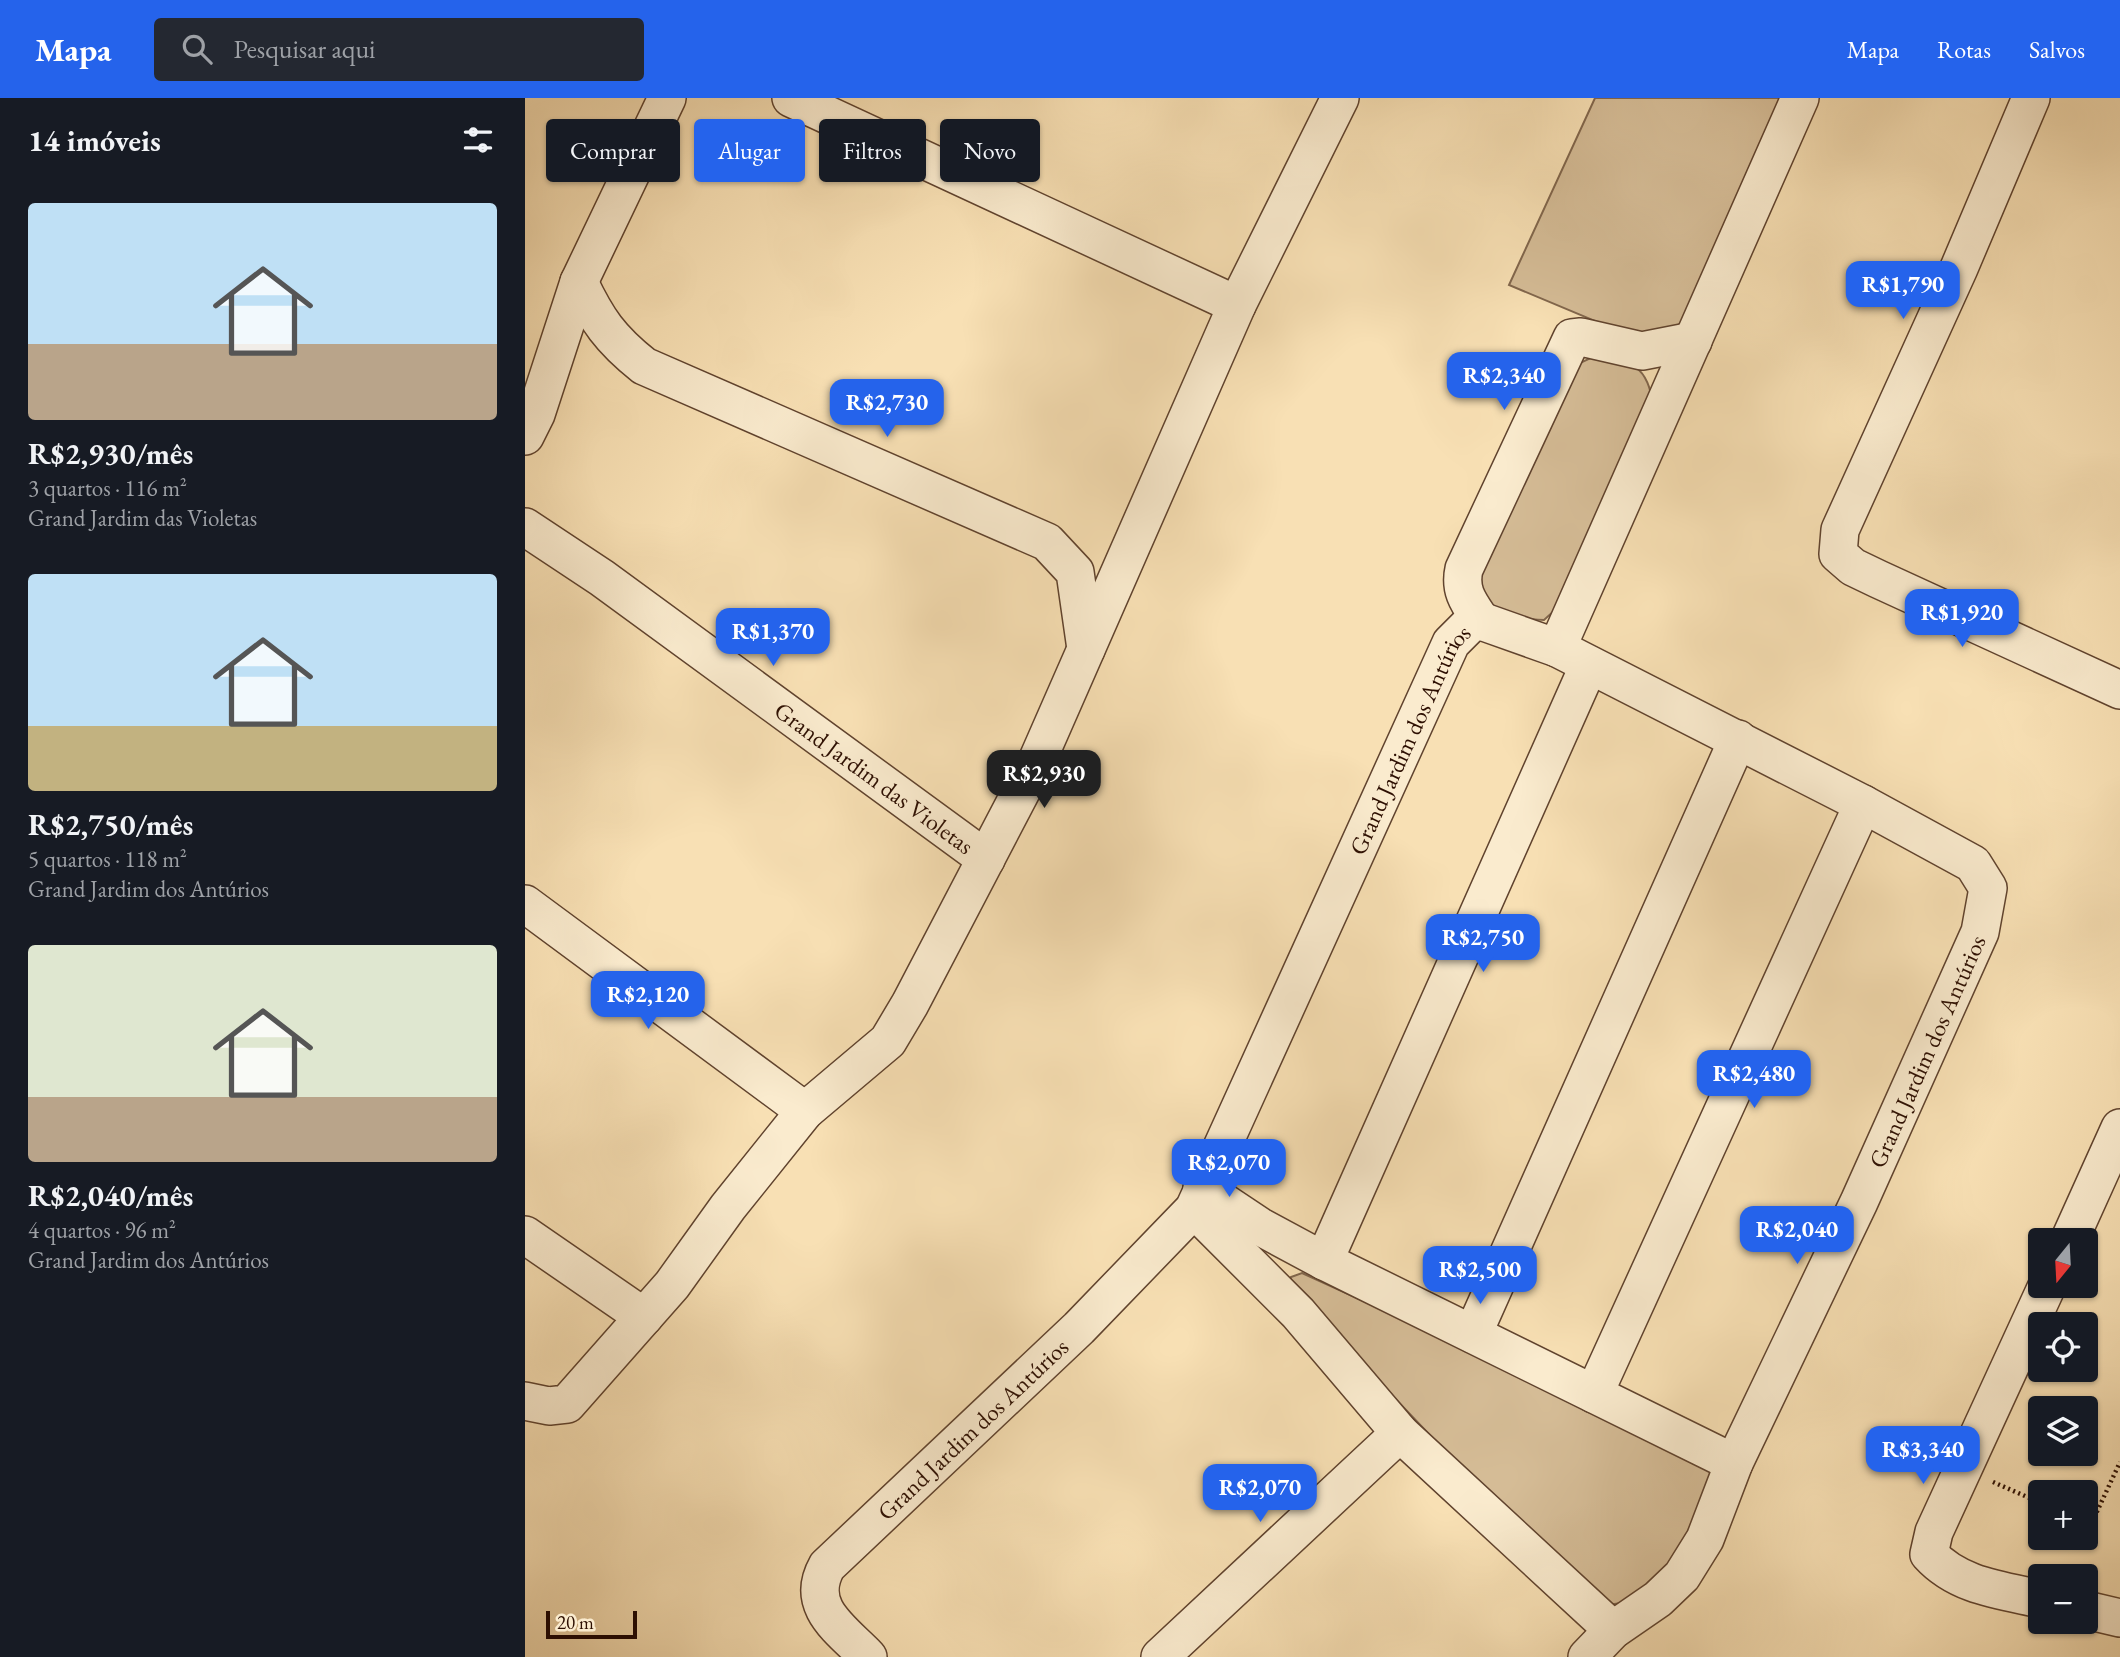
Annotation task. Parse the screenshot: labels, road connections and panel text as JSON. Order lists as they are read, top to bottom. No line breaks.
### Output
{"streets":{"street":["Grand Jardim dos Antúrios","Grand Jardim das Violetas"]},"scale_bar":"20 m","north":"bottom","page":{"header":"Mapa","search":"Pesquisar aqui","nav":["Mapa","Rotas","Salvos"],"heading":"14 imóveis","chip":["Comprar","Alugar","Filtros","Novo"],"list":[{"name":"R$2,930/mês","note":"3 quartos · 116 m² · Grand Jardim das Violetas"},{"name":"R$2,750/mês","note":"5 quartos · 118 m² · Grand Jardim dos Antúrios"},{"name":"R$2,040/mês","note":"4 quartos · 96 m² · Grand Jardim dos Antúrios"}],"price":["R$1,790","R$2,340","R$2,730","R$1,920","R$1,370","R$2,930","R$2,750","R$2,120","R$2,480","R$2,070","R$2,040","R$2,500","R$3,340","R$2,070"],"map_buttons":["+","−"],"scale":"20 m"}}
